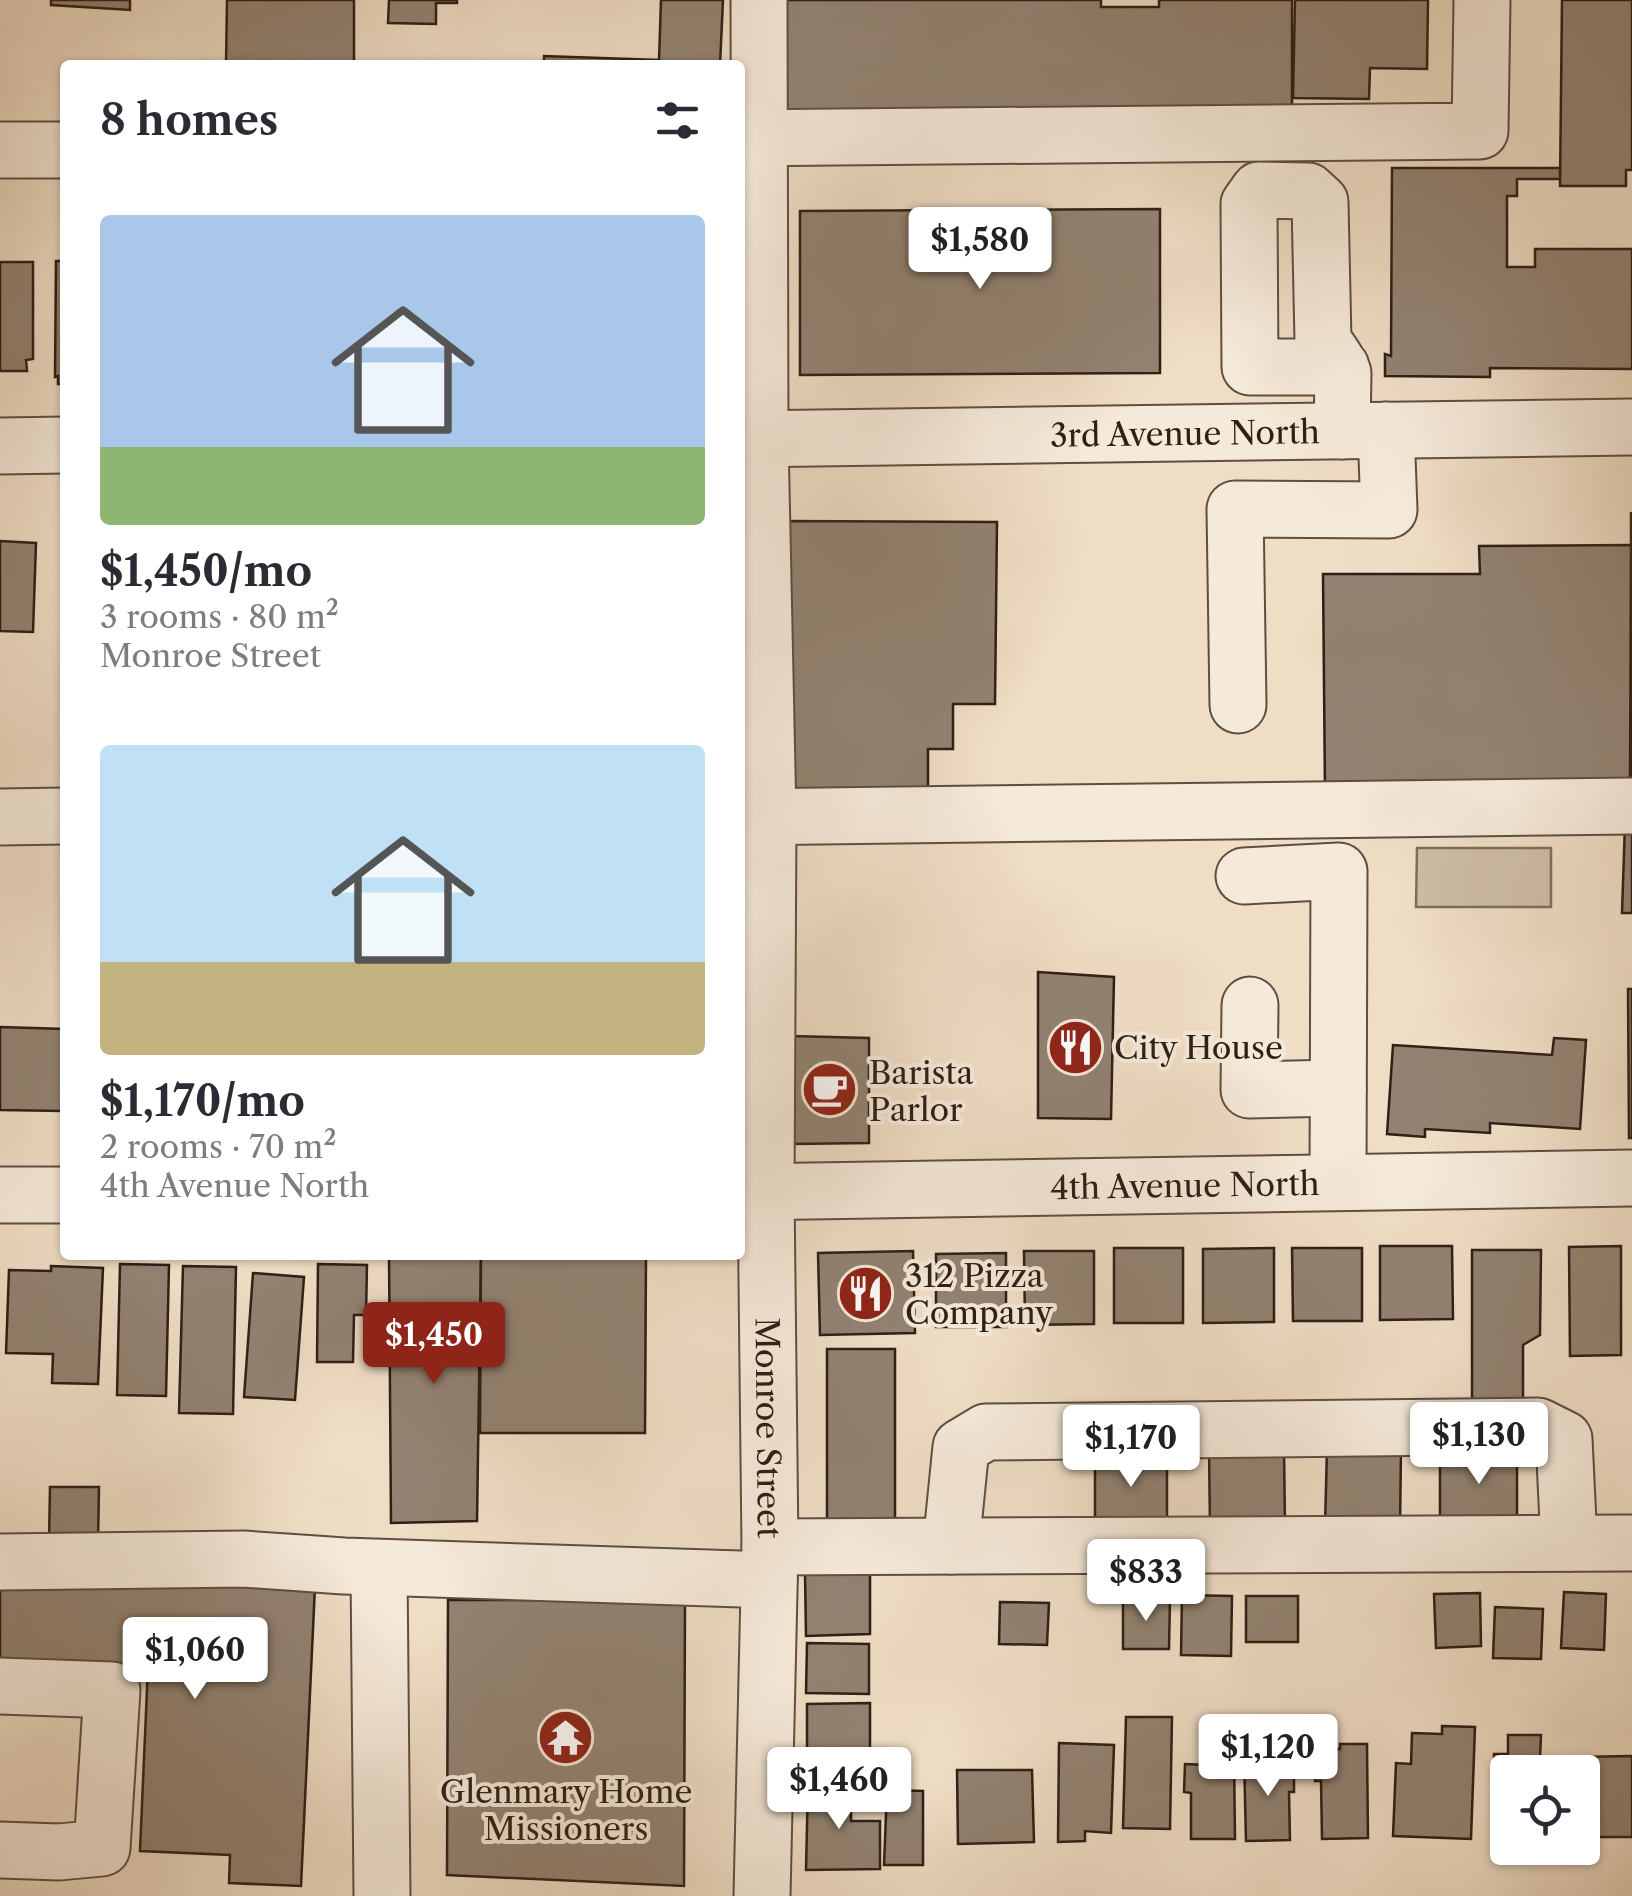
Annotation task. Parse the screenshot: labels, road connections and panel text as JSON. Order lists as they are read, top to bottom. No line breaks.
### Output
{"streets":{"street":["3rd Avenue North","4th Avenue North","Monroe Street"]},"crossings":[["3rd Avenue North","Monroe Street"],["4th Avenue North","Monroe Street"]],"places":{"restaurant":["City House","312 Pizza Company"],"cafe":["Barista Parlor"],"temple":["Glenmary Home Missioners"]},"page":{"heading":"8 homes","list":[{"name":"$1,450/mo","note":"3 rooms · 80 m² · Monroe Street"},{"name":"$1,170/mo","note":"2 rooms · 70 m² · 4th Avenue North"}],"price":["$1,580","$1,450","$1,130","$1,170","$833","$1,060","$1,120","$1,460"]}}
